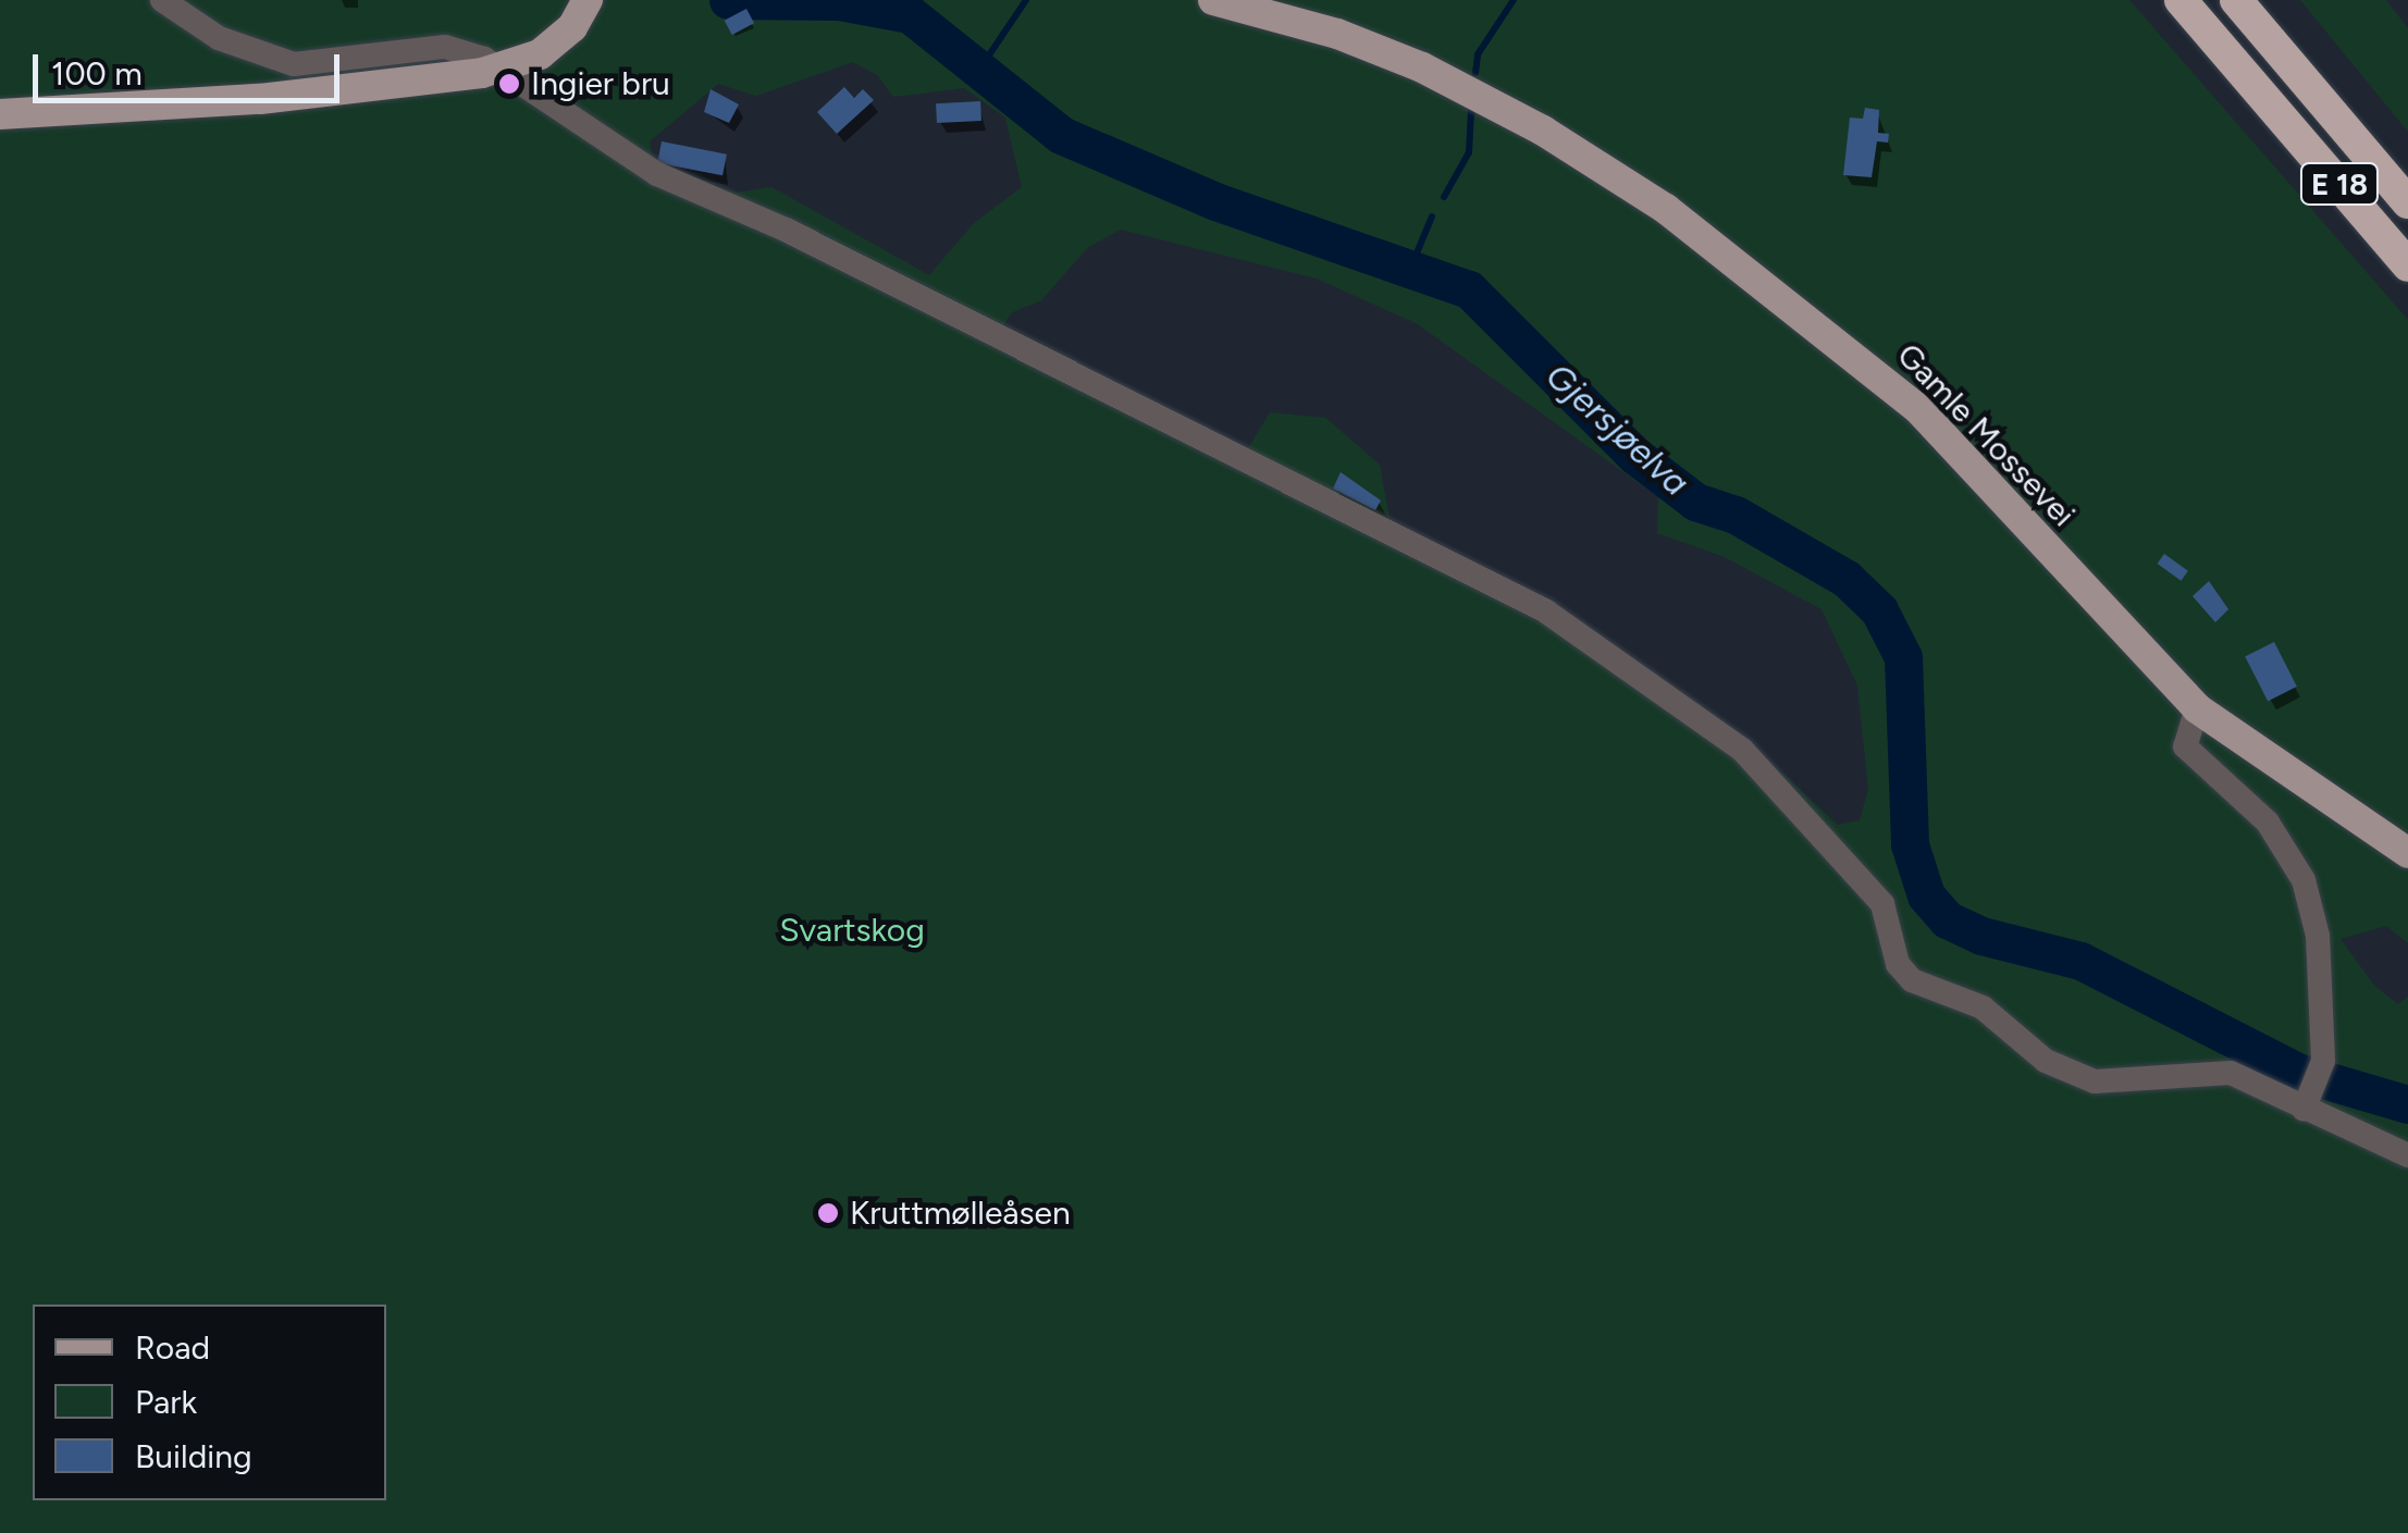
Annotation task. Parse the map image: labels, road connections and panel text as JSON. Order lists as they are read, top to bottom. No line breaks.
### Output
{"streets":{"highway":["E 18"],"main road":["Gamle Mossevei"]},"water":["Gjersjøelva"],"parks":["Svartskog"],"places":["Ingier bru","Kruttmølleåsen"],"legend":["Road","Park","Building"],"scale_bar":"100 m"}
